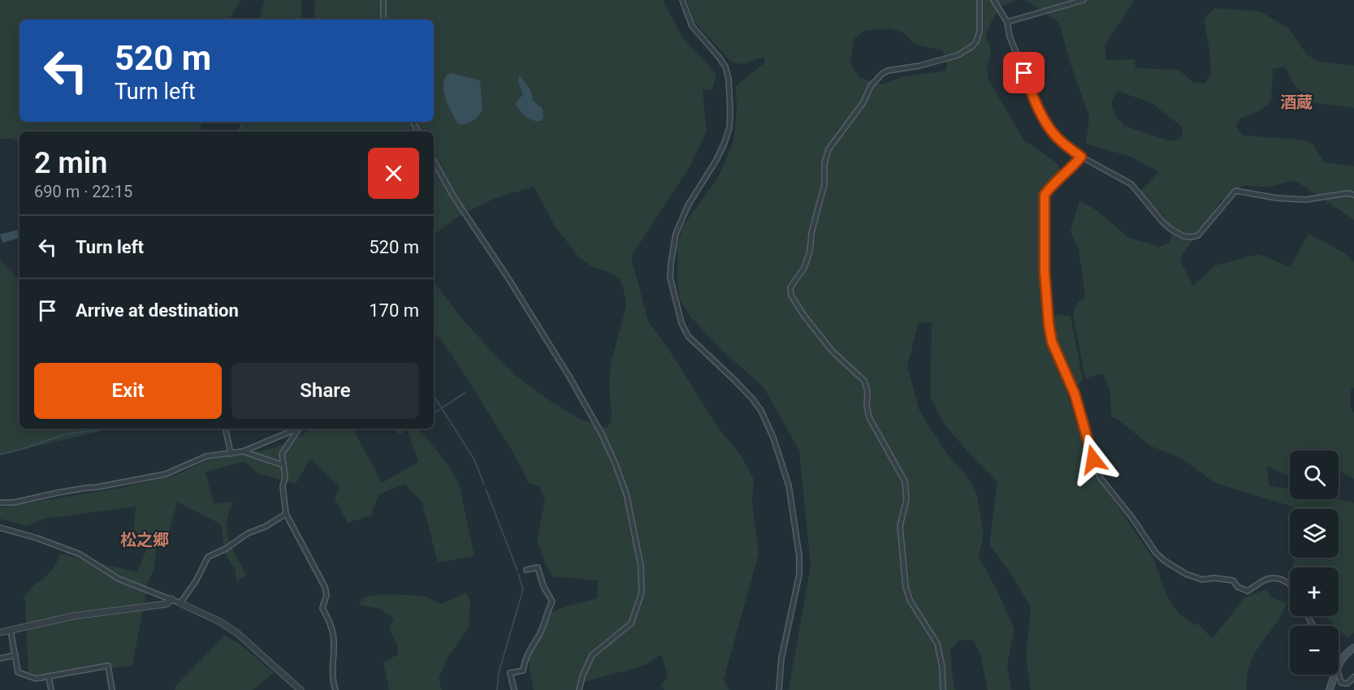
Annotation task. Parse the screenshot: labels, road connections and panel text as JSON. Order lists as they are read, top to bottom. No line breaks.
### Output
{"districts":["酒蔵","松之郷"],"page":{"turn":["520 m","Turn left"],"heading":["2 min","690 m · 22:15"],"list":[{"name":"Turn left","value":"520 m"},{"name":"Arrive at destination","value":"170 m"}],"buttons":["Exit","Share"],"map_buttons":["+","−"]}}
